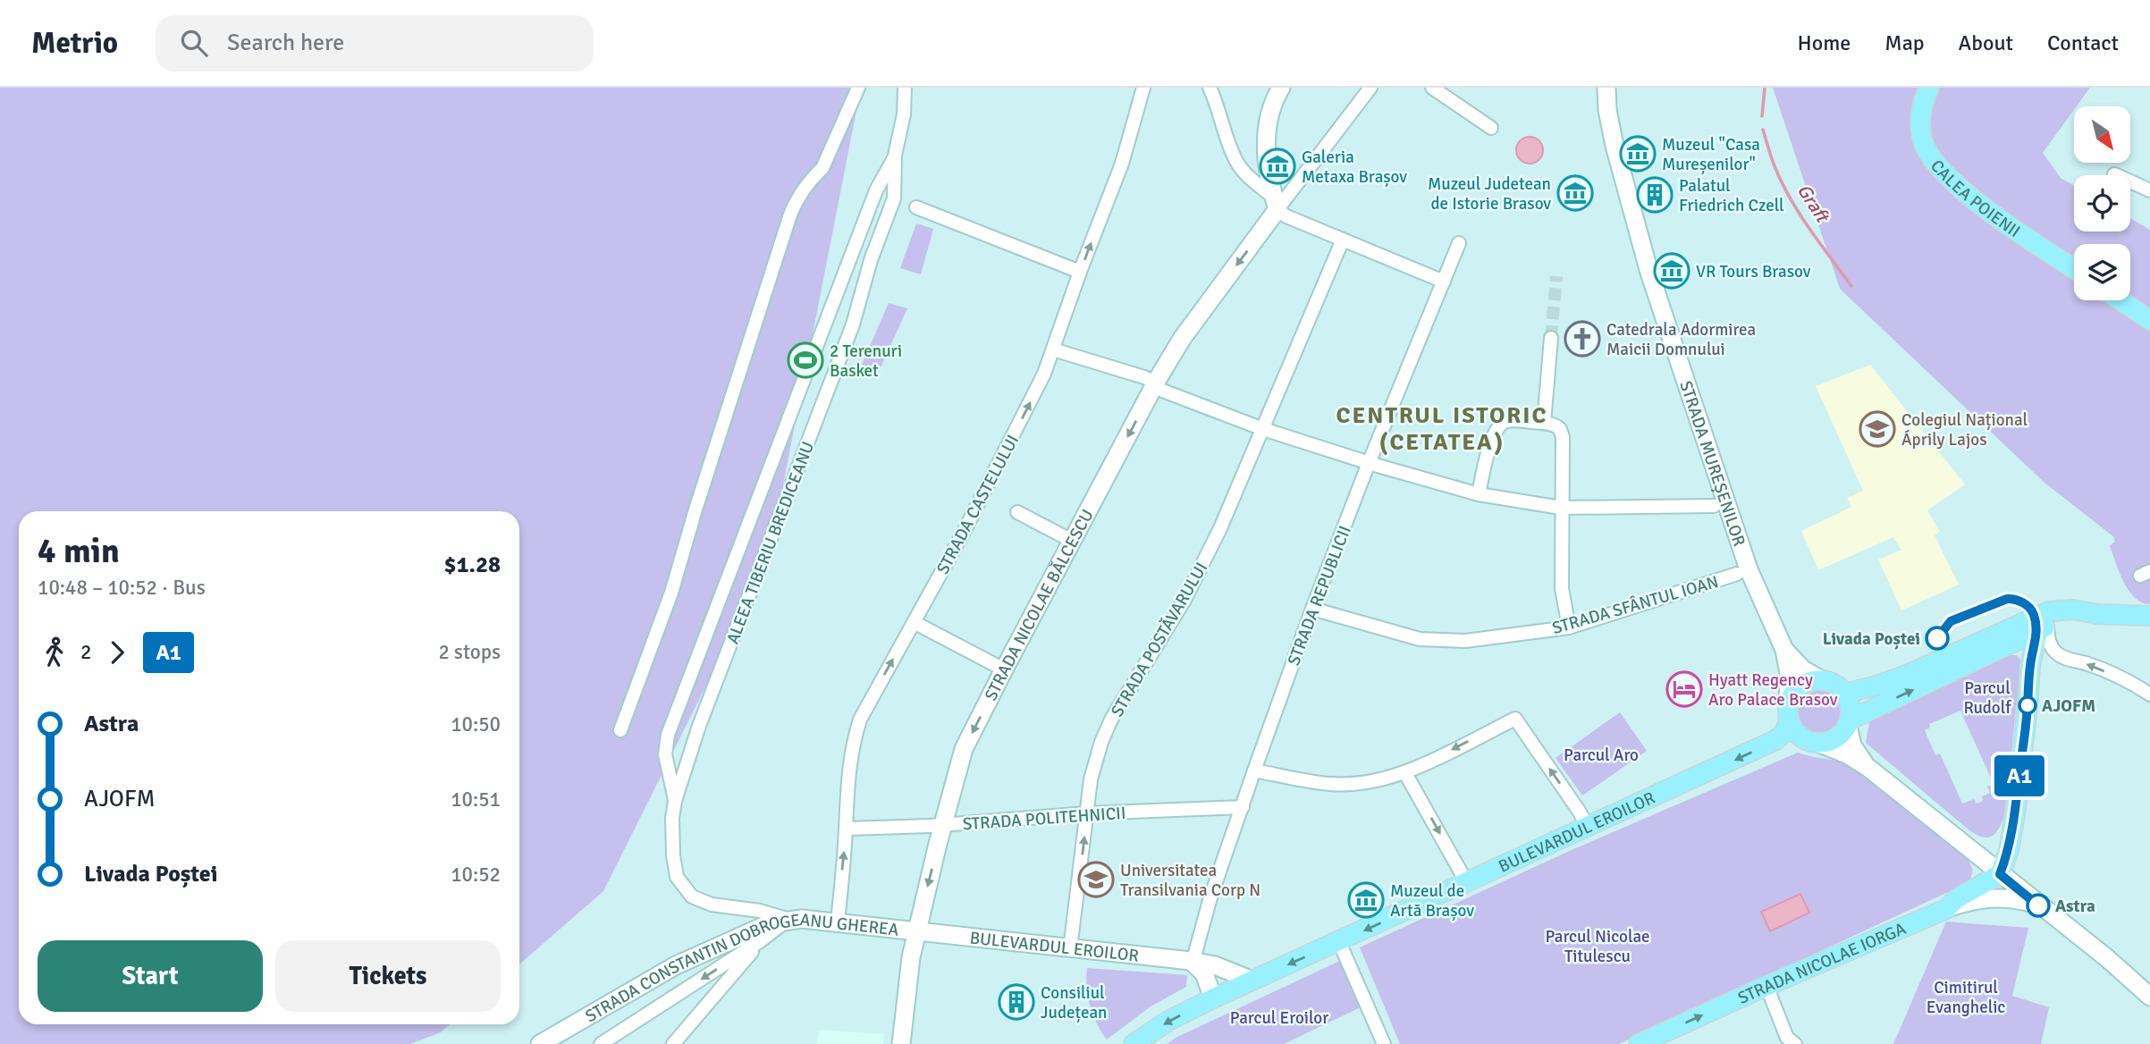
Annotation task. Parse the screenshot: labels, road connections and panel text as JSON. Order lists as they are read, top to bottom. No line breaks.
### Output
{"streets":{"main road":["CALEA POIENII","BULEVARDUL EROILOR","STRADA NICOLAE IORGA"],"street":["STRADA MUREȘENILOR","STRADA CASTELULUI","ALEEA TIBERIU BREDICEANU","STRADA REPUBLICII","STRADA SFÂNTUL IOAN","STRADA NICOLAE BĂLCESCU","STRADA POSTĂVARULUI","STRADA POLITEHNICII","STRADA CONSTANTIN DOBROGEANU GHEREA"]},"crossings":[["STRADA MUREȘENILOR","BULEVARDUL EROILOR"],["STRADA CASTELULUI","STRADA POLITEHNICII"],["STRADA CASTELULUI","STRADA CONSTANTIN DOBROGEANU GHEREA"],["ALEEA TIBERIU BREDICEANU","STRADA CONSTANTIN DOBROGEANU GHEREA"],["STRADA REPUBLICII","STRADA SFÂNTUL IOAN"],["STRADA REPUBLICII","STRADA POLITEHNICII"],["STRADA REPUBLICII","BULEVARDUL EROILOR"],["STRADA NICOLAE BĂLCESCU","STRADA POLITEHNICII"],["STRADA NICOLAE BĂLCESCU","BULEVARDUL EROILOR"],["STRADA NICOLAE BĂLCESCU","STRADA CONSTANTIN DOBROGEANU GHEREA"],["STRADA POSTĂVARULUI","STRADA POLITEHNICII"],["STRADA POSTĂVARULUI","BULEVARDUL EROILOR"],["BULEVARDUL EROILOR","STRADA CONSTANTIN DOBROGEANU GHEREA"]],"one_way":["STRADA CASTELULUI","STRADA NICOLAE BĂLCESCU","BULEVARDUL EROILOR","STRADA NICOLAE IORGA"],"districts":["CENTRUL ISTORIC (CETATEA)"],"water":["Graft"],"parks":["Parcul Rudolf","Parcul Aro","Parcul Nicolae Titulescu","Cimitirul Evanghelic","Parcul Eroilor"],"places":{"museum":["Muzeul \"Casa Mureșenilor\"","Galeria Metaxa Brașov","Muzeul Judetean de Istorie Brasov","VR Tours Brasov","Muzeul de Artă Brașov"],"building":["Palatul Friedrich Czell","Consiliul Județean"],"church":["Catedrala Adormirea Maicii Domnului"],"sports":["2 Terenuri Basket"],"school or university":["Colegiul Național Áprily Lajos","Universitatea Transilvania Corp N"],"other":["Livada Poștei","AJOFM","Astra"],"hotel":["Hyatt Regency Aro Palace Brasov"]},"lines":["bus line A1"],"north":"bottom right","page":{"header":"Metrio","search":"Search here","nav":["Home","Map","About","Contact"],"on_map":"A1","heading":["4 min","10:48 – 10:52 · Bus","$1.28"],"legs":["2","A1","2 stops"],"list":[{"name":"Astra","value":"10:50"},{"name":"AJOFM","value":"10:51"},{"name":"Livada Poștei","value":"10:52"}],"buttons":["Start","Tickets"]}}
